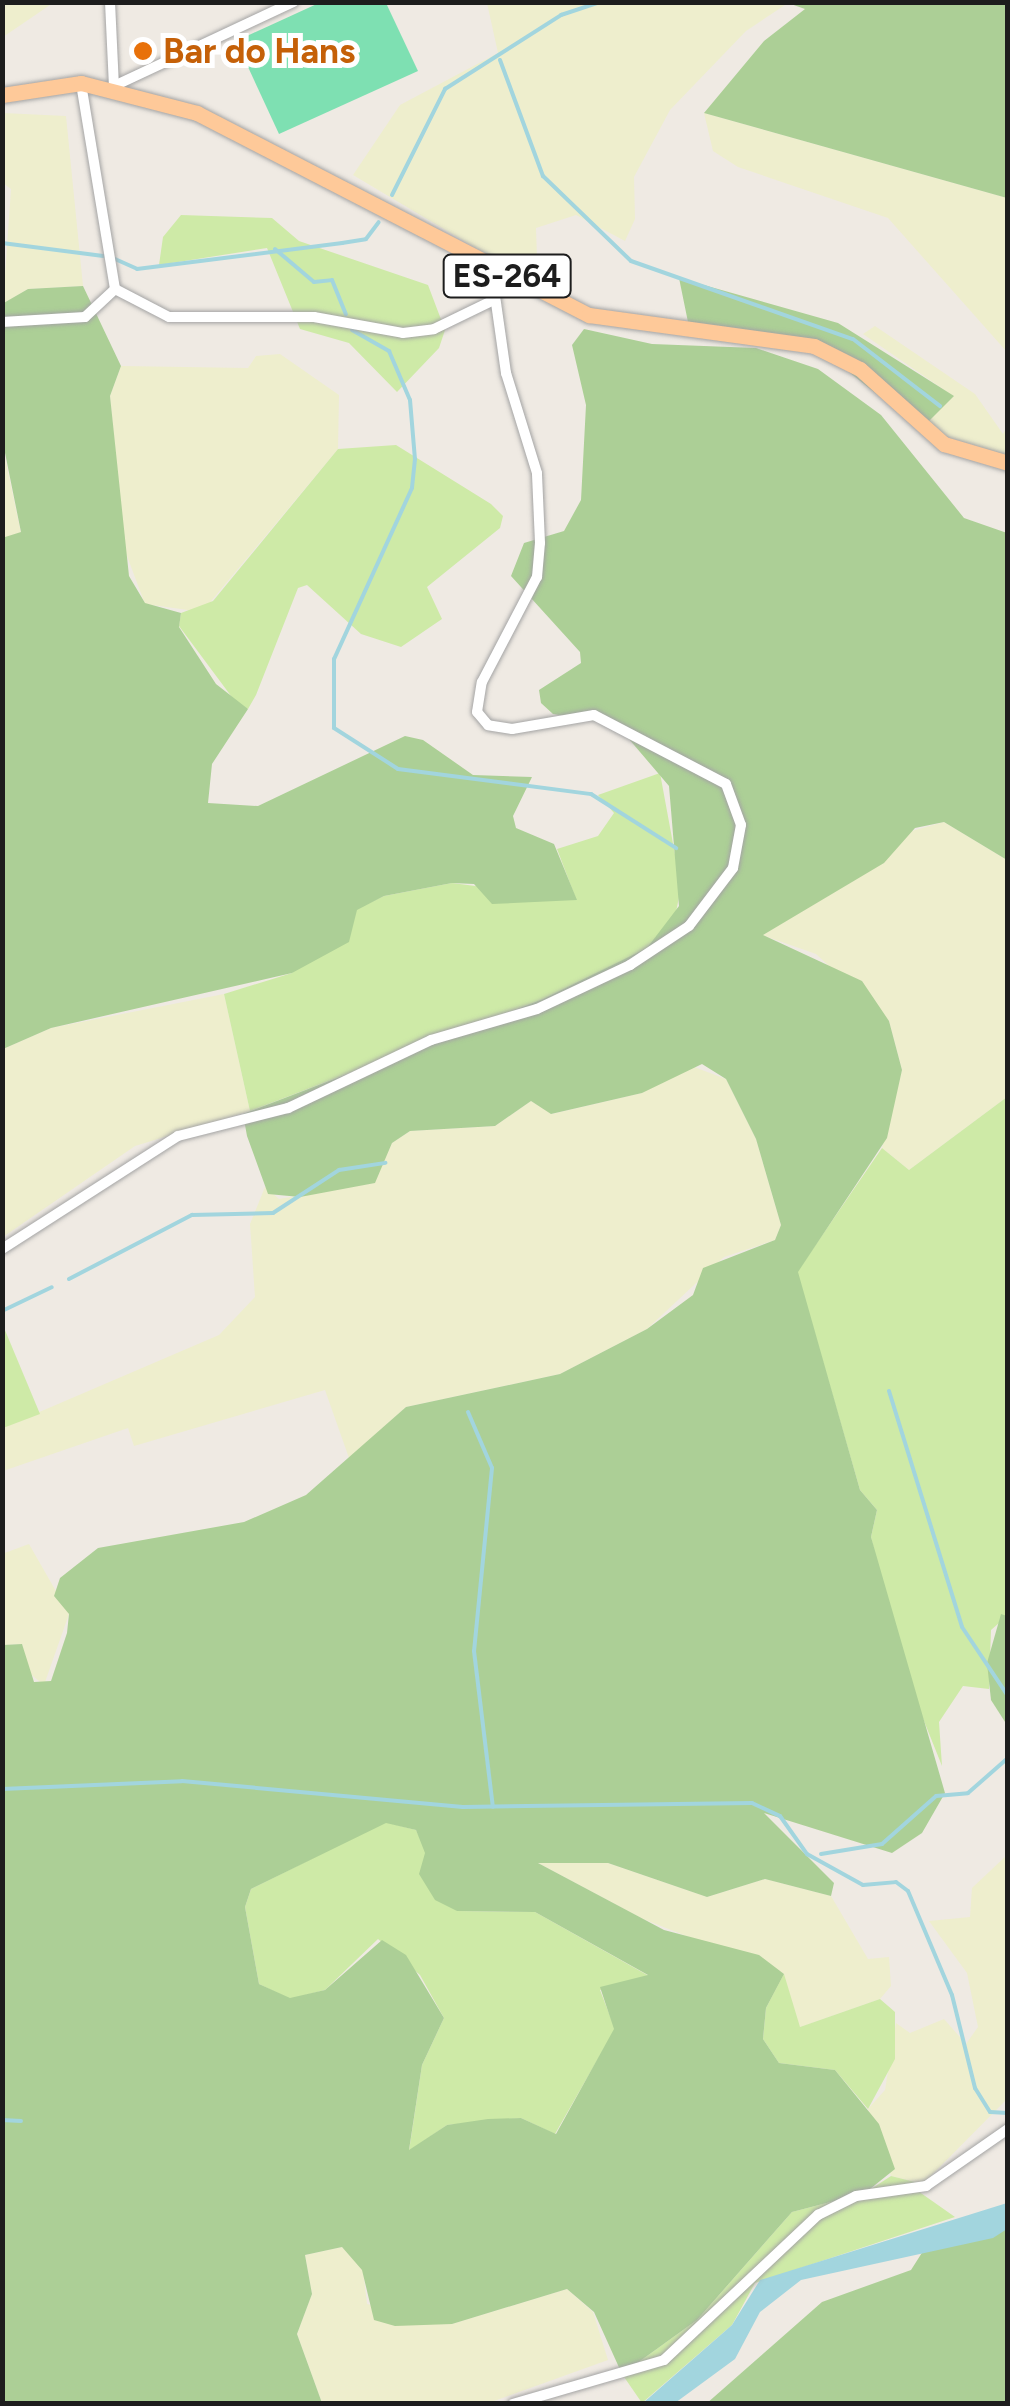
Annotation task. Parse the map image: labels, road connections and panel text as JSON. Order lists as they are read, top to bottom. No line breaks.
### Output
{"streets":{"main road":["ES-264"]},"places":["Bar do Hans"]}
